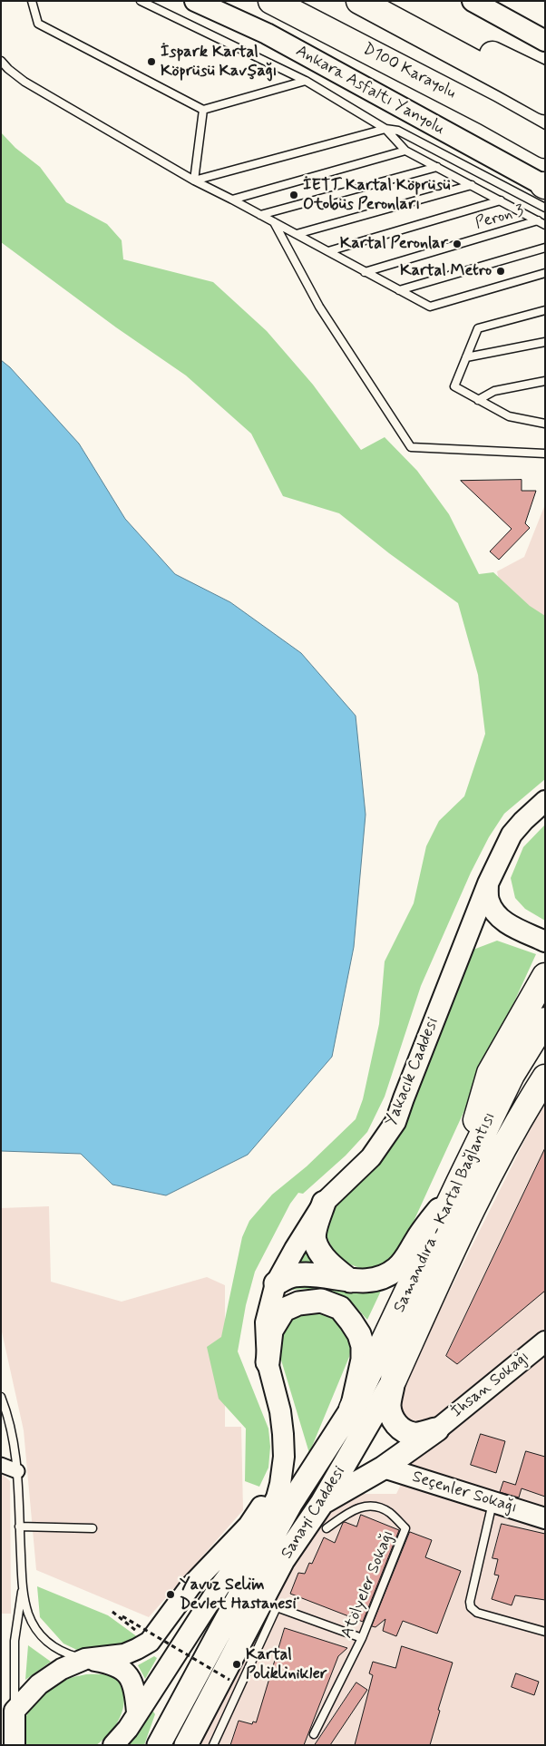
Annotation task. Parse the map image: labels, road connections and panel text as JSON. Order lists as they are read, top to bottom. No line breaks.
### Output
{"streets":{"highway":["D100 Karayolu","Samandıra - Kartal Bağlantısı"],"main road":["Sanayi Caddesi"],"street":["Ankara Asfaltı Yanyolu","Yakacık Caddesi","İhsan Sokağı","Seçenler Sokağı"],"lane":["Peron 3","Atölyeler Sokağı"]},"crossings":[["Samandıra - Kartal Bağlantısı","Sanayi Caddesi"]],"places":["İspark Kartal Köprüsü Kavşağı","İETT Kartal Köprüsü Otobüs Peronları","Kartal Peronlar","Kartal Metro","Yavuz Seli̇m Devlet Hastanesi̇","Kartal Poliklinikler"]}
